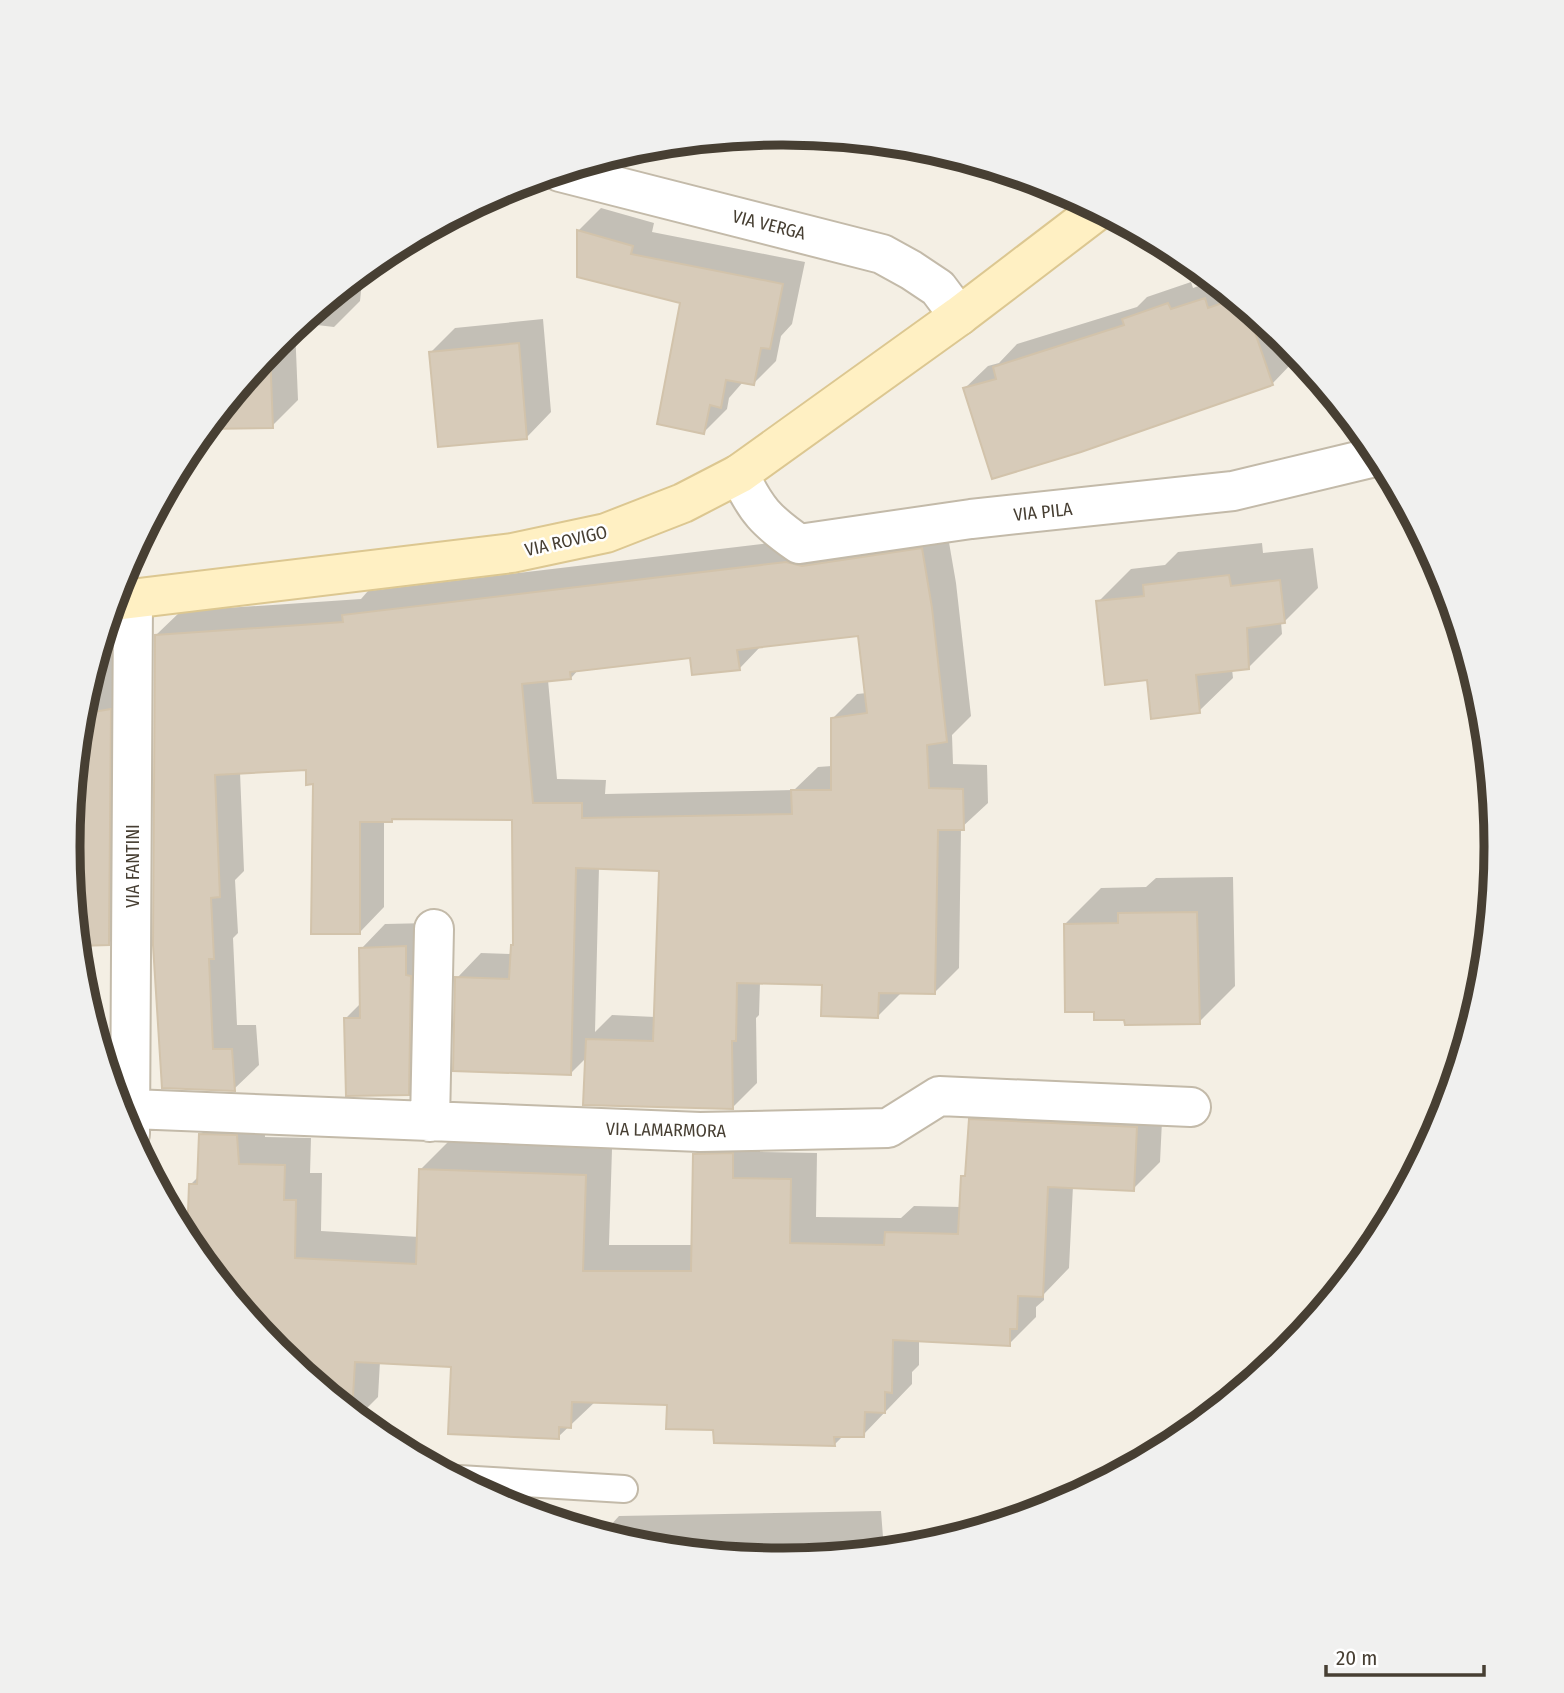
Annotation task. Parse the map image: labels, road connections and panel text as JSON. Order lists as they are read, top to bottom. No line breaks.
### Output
{"streets":{"main road":["VIA ROVIGO"],"street":["VIA VERGA","VIA PILA","VIA FANTINI","VIA LAMARMORA"]},"crossings":[["VIA VERGA","VIA ROVIGO"],["VIA PILA","VIA ROVIGO"]],"scale_bar":"20 m"}
